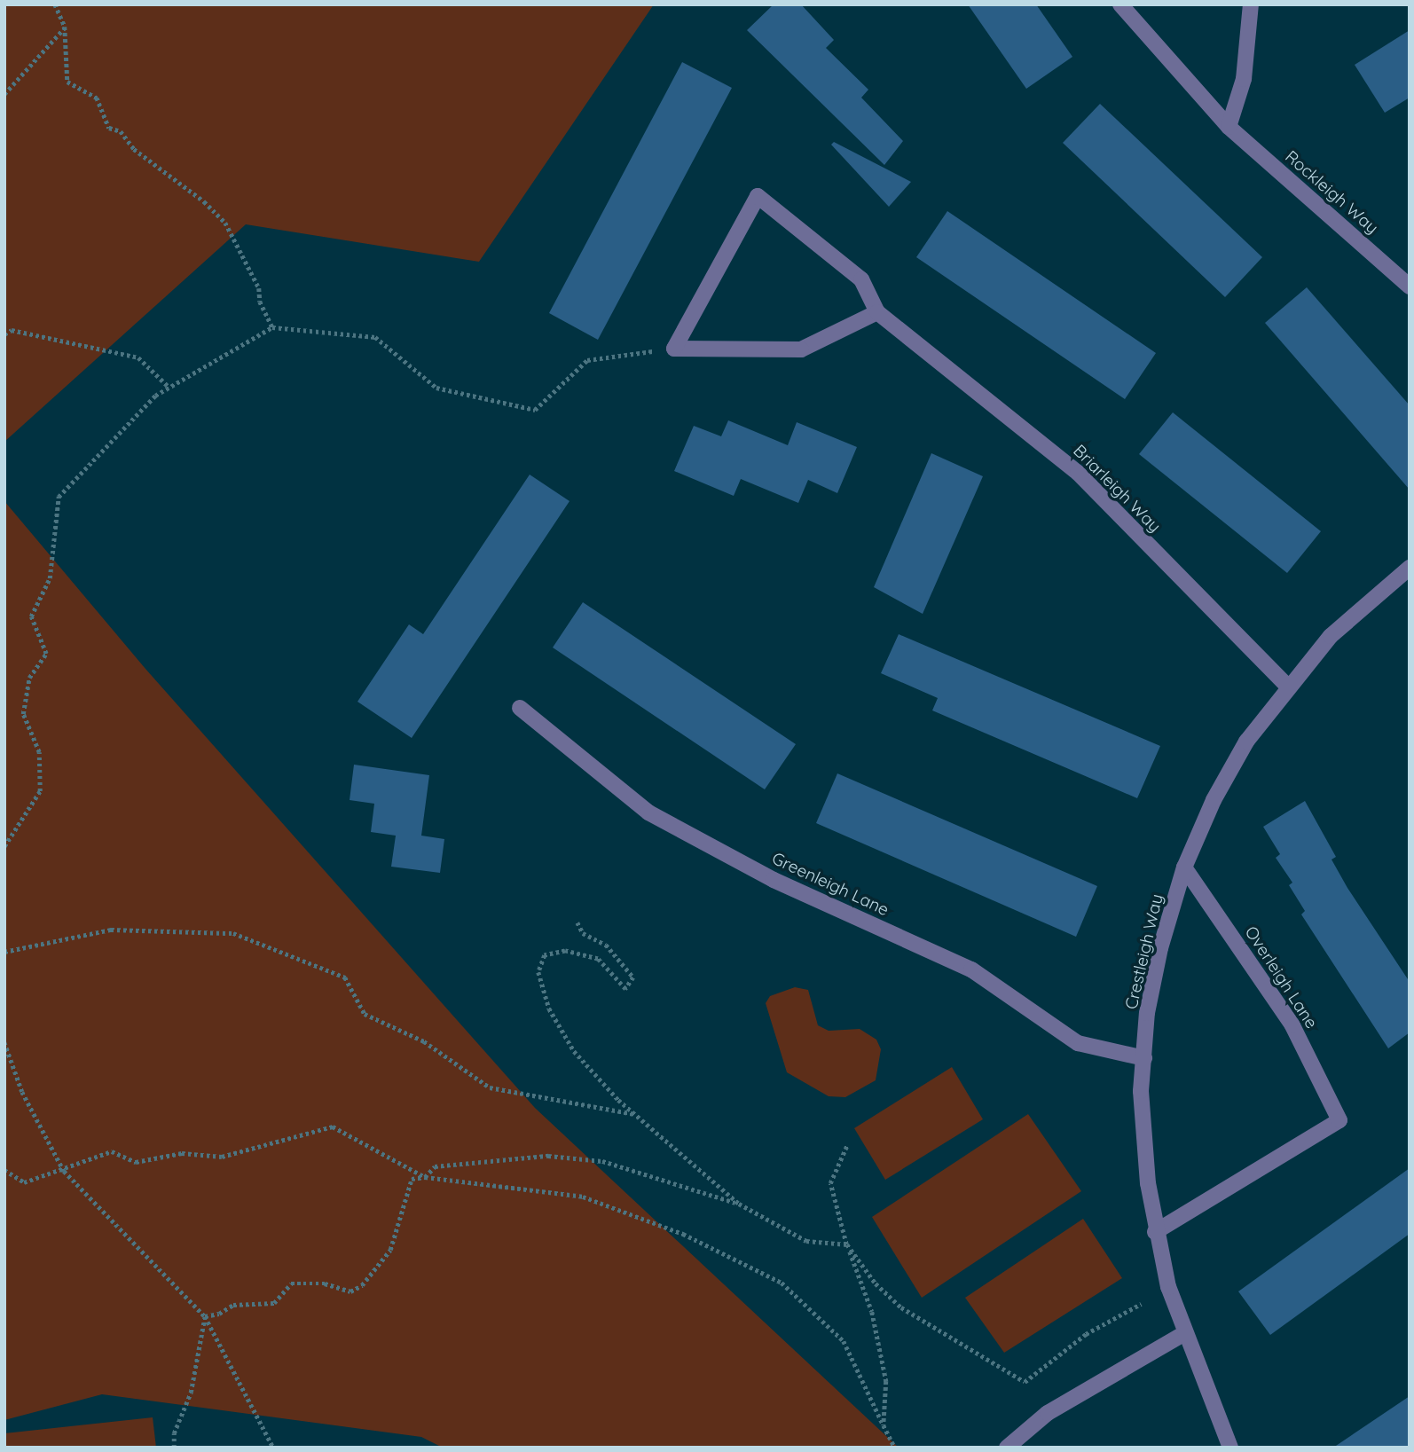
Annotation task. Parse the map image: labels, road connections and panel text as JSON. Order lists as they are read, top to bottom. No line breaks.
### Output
{"streets":{"street":["Rockleigh Way","Briarleigh Way","Greenleigh Lane","Crestleigh Way","Overleigh Lane"]},"crossings":[["Briarleigh Way","Crestleigh Way"],["Greenleigh Lane","Crestleigh Way"],["Crestleigh Way","Overleigh Lane"]]}
